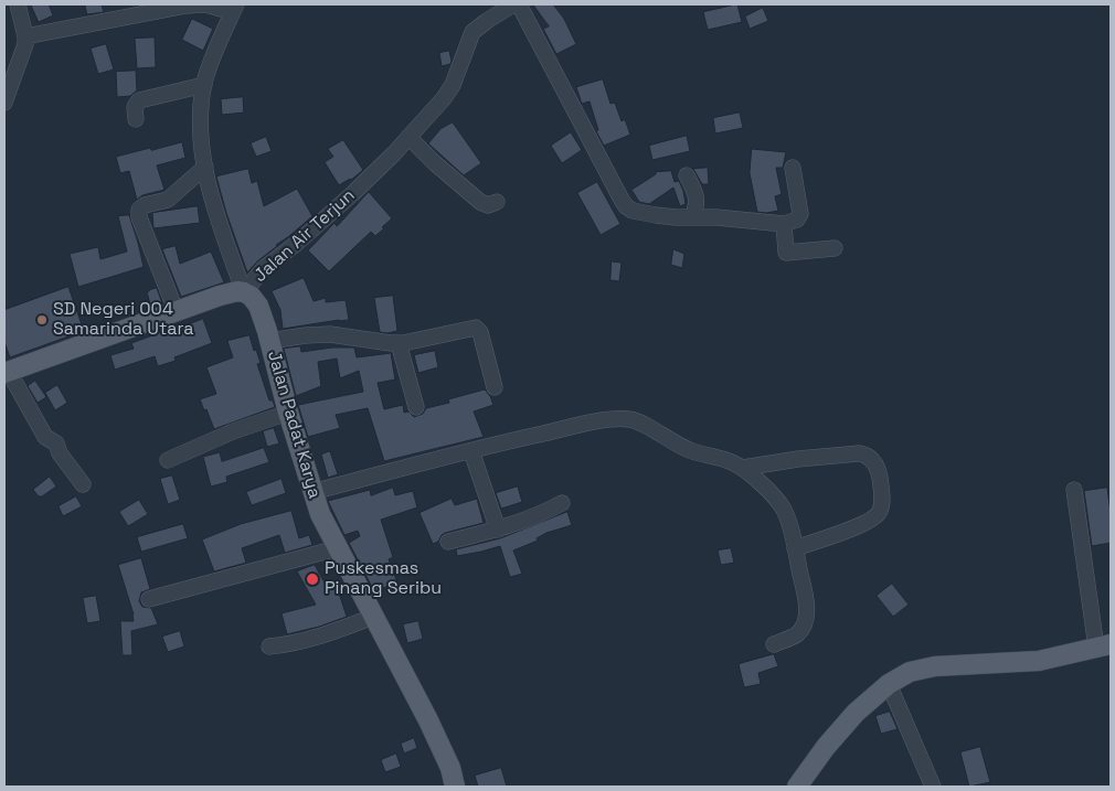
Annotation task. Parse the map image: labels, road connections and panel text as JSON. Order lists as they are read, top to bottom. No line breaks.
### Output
{"streets":{"main road":["Jalan Padat Karya"],"street":["Jalan Air Terjun"]},"crossings":[["Jalan Air Terjun","Jalan Padat Karya"]],"places":["SD Negeri 004 Samarinda Utara","Puskesmas Pinang Seribu"]}
